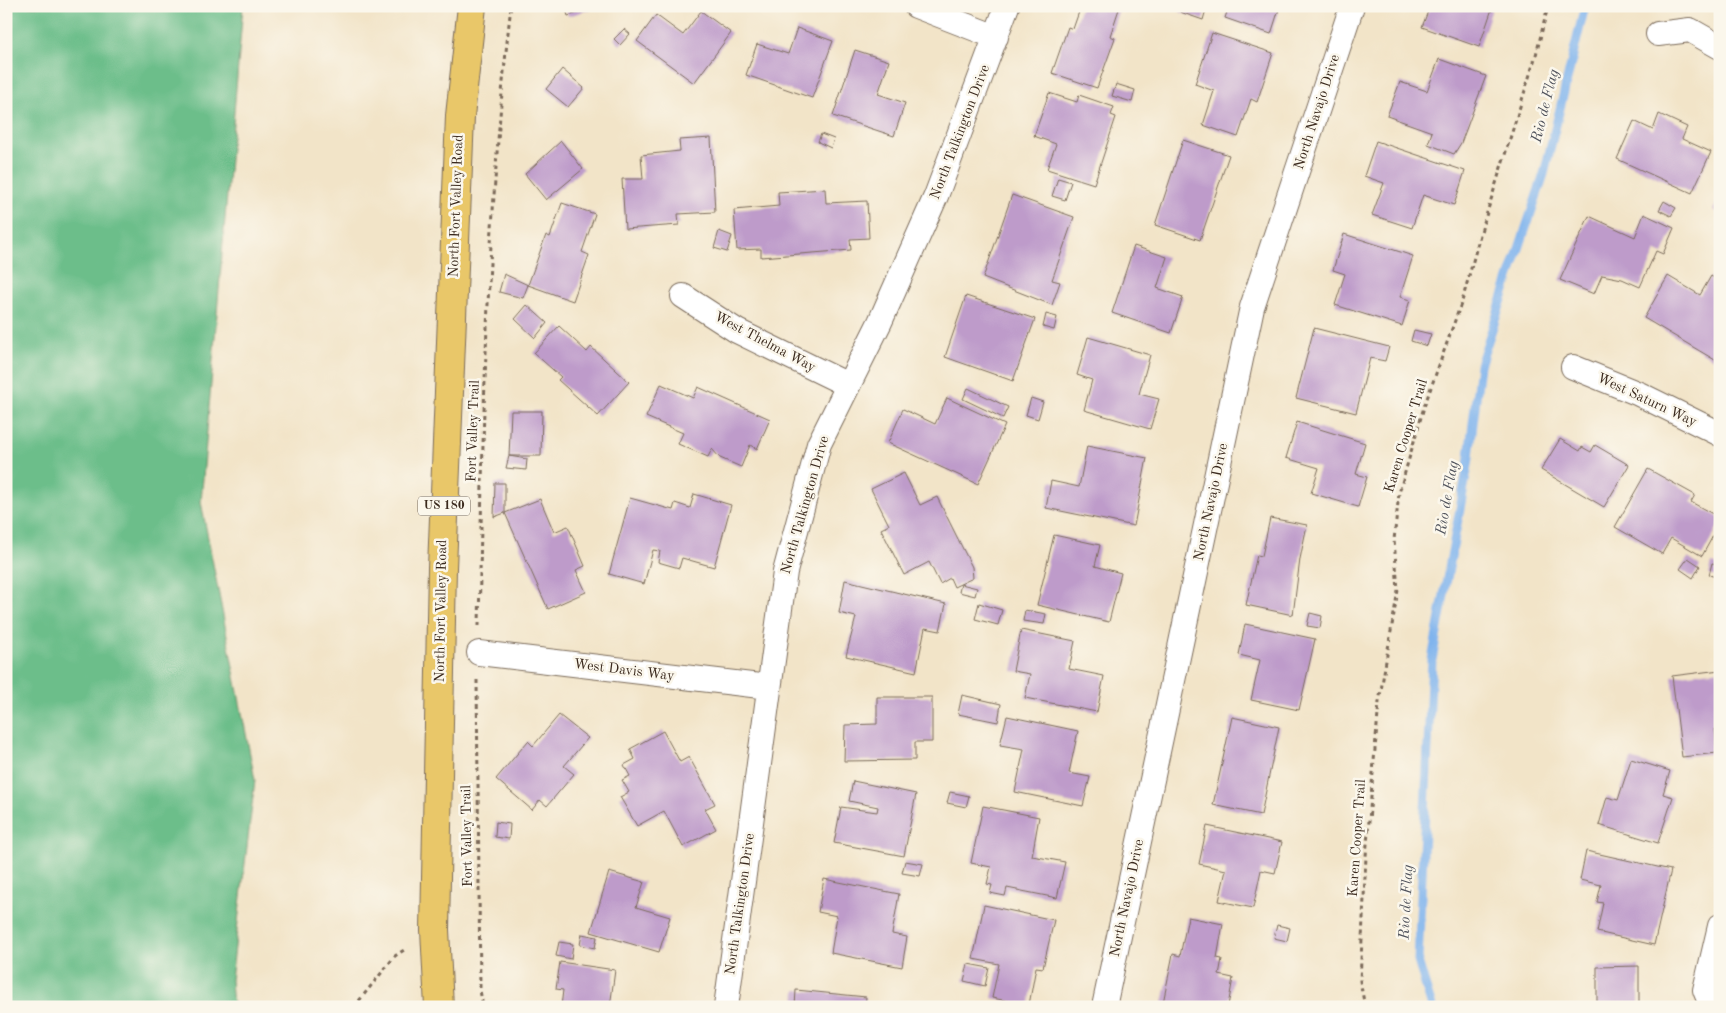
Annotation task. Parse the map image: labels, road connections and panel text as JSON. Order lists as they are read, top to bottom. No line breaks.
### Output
{"streets":{"main road":["North Fort Valley Road","US 180"],"street":["North Navajo Drive","North Talkington Drive","West Thelma Way","West Saturn Way","West Davis Way"],"path":["Fort Valley Trail","Karen Cooper Trail"]},"crossings":[["North Talkington Drive","West Thelma Way"],["North Talkington Drive","West Davis Way"],["Fort Valley Trail","West Davis Way"]],"water":["Rio de Flag"]}
